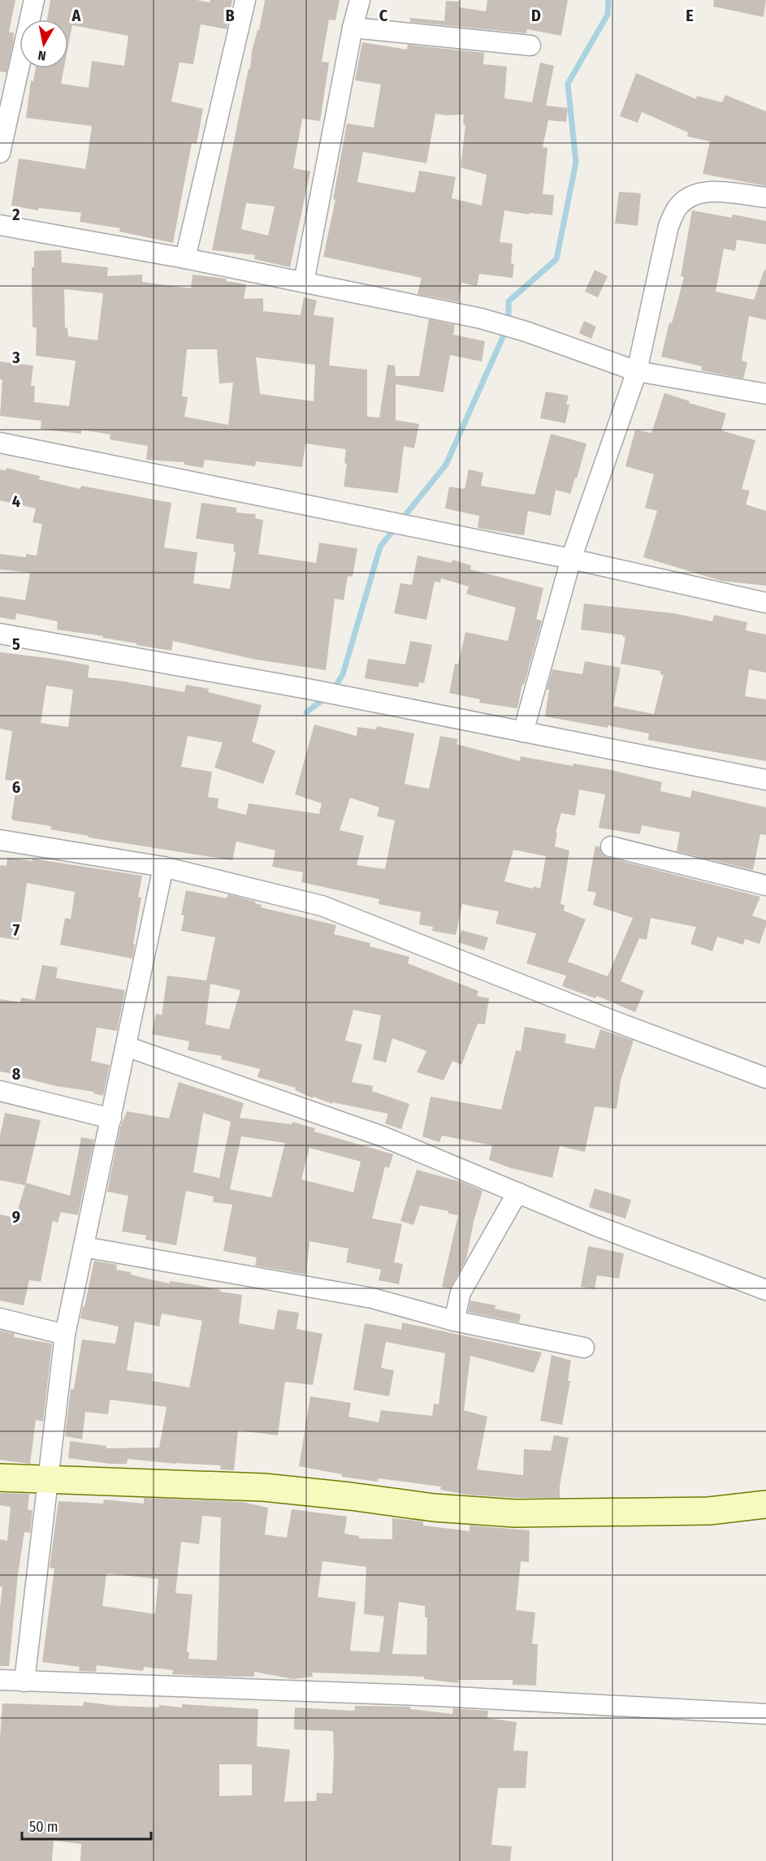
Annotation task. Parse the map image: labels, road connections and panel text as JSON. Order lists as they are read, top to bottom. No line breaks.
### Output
{"scale_bar":"50 m","north":"bottom","grid":{"columns":["A","B","C","D","E"],"rows":["2","3","4","5","6","7","8","9"]}}
